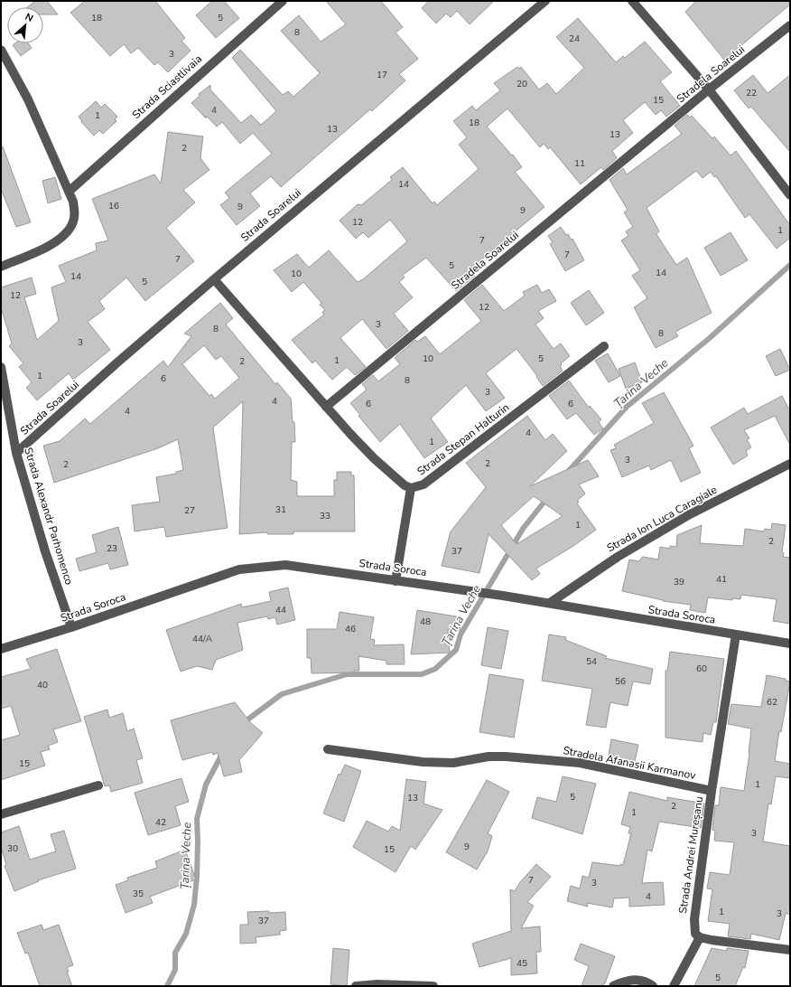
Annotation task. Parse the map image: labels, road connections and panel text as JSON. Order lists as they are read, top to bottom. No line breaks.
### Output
{"streets":{"street":["Stradela Soarelui","Strada Sciastlivaia","Strada Soarelui","Strada Stepan Halturin","Strada Alexandr Parhomenco","Strada Ion Luca Caragiale","Strada Soroca","Stradela Afanasii Karmanov","Strada Andrei Mureșanu"]},"crossings":[["Stradela Soarelui","Strada Stepan Halturin"],["Strada Soarelui","Strada Alexandr Parhomenco"],["Strada Alexandr Parhomenco","Strada Soroca"],["Strada Ion Luca Caragiale","Strada Soroca"],["Strada Soroca","Strada Andrei Mureșanu"],["Stradela Afanasii Karmanov","Strada Andrei Mureșanu"]],"water":["Țarina Veche"],"house_numbers":["18","5","8","24","3","17","20","22","15","4","1","18","13","13","2","11","14","16","9","9","12","1","7","7","7","5","14","10","14","5","12","12","3","8","8","3","10","5","1","2","1","6","8","3","4","6","6","4","4","1","3","2","2","31","27","33","1","2","23","37","41","39","44","48","46","44/A","54","60","56","40","62","15","1","5","13","2","1","42","3","9","30","15","7","3","35","4","1","3","37","45","5"],"north":"top right"}
